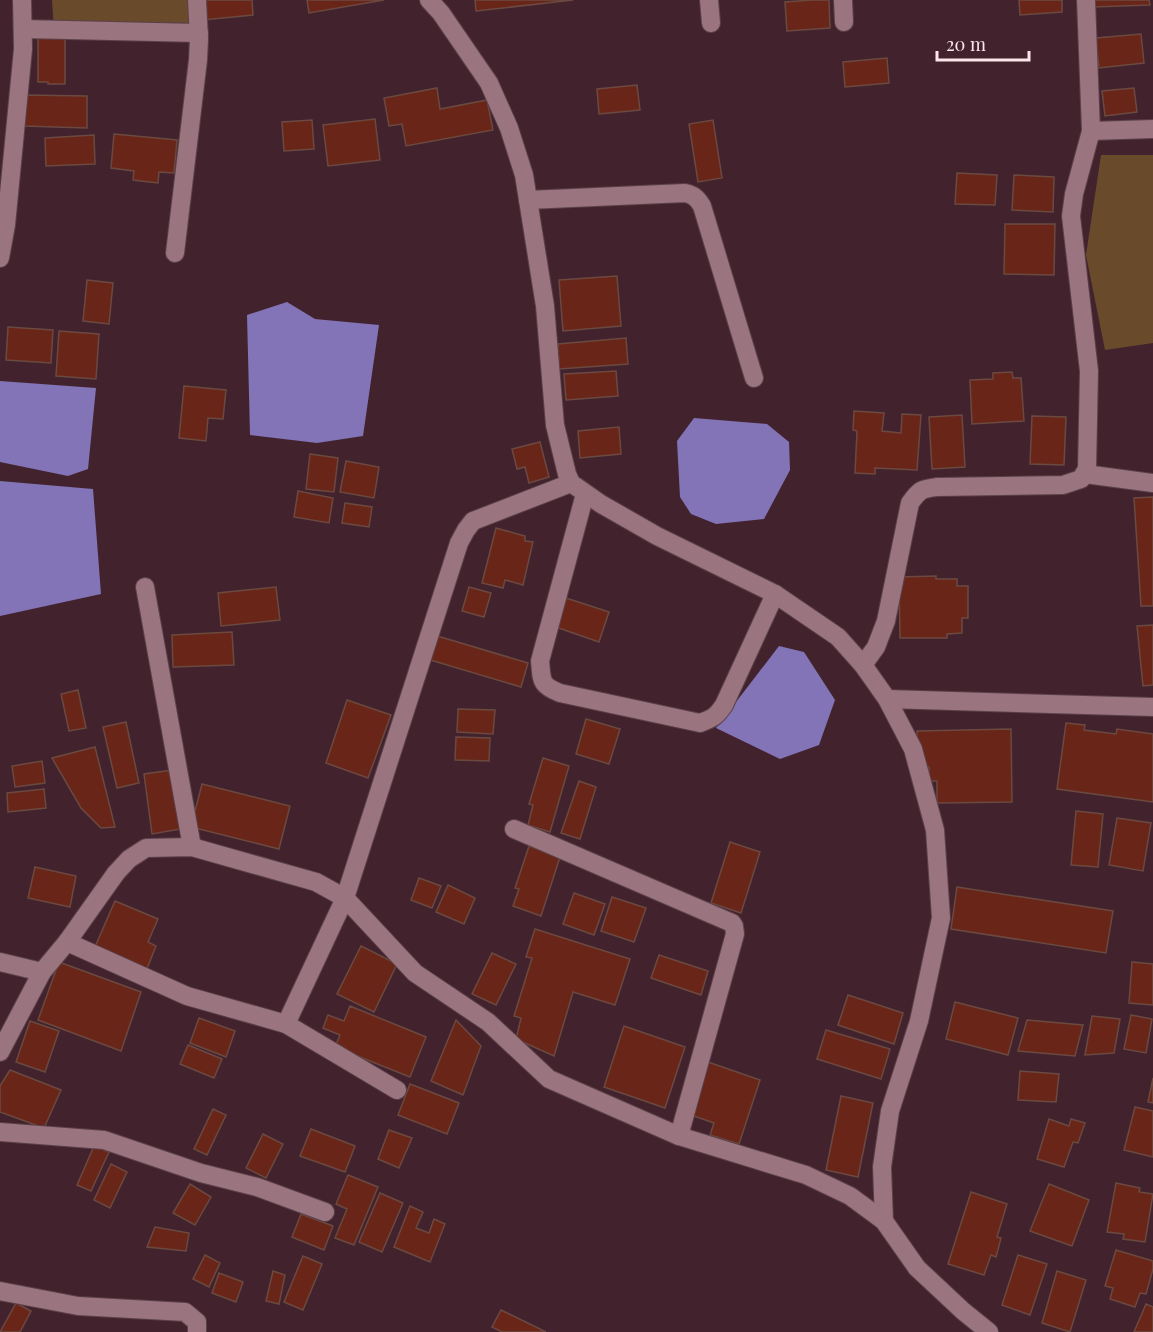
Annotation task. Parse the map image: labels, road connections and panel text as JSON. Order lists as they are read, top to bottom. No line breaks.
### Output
{"scale_bar":"20 m"}
